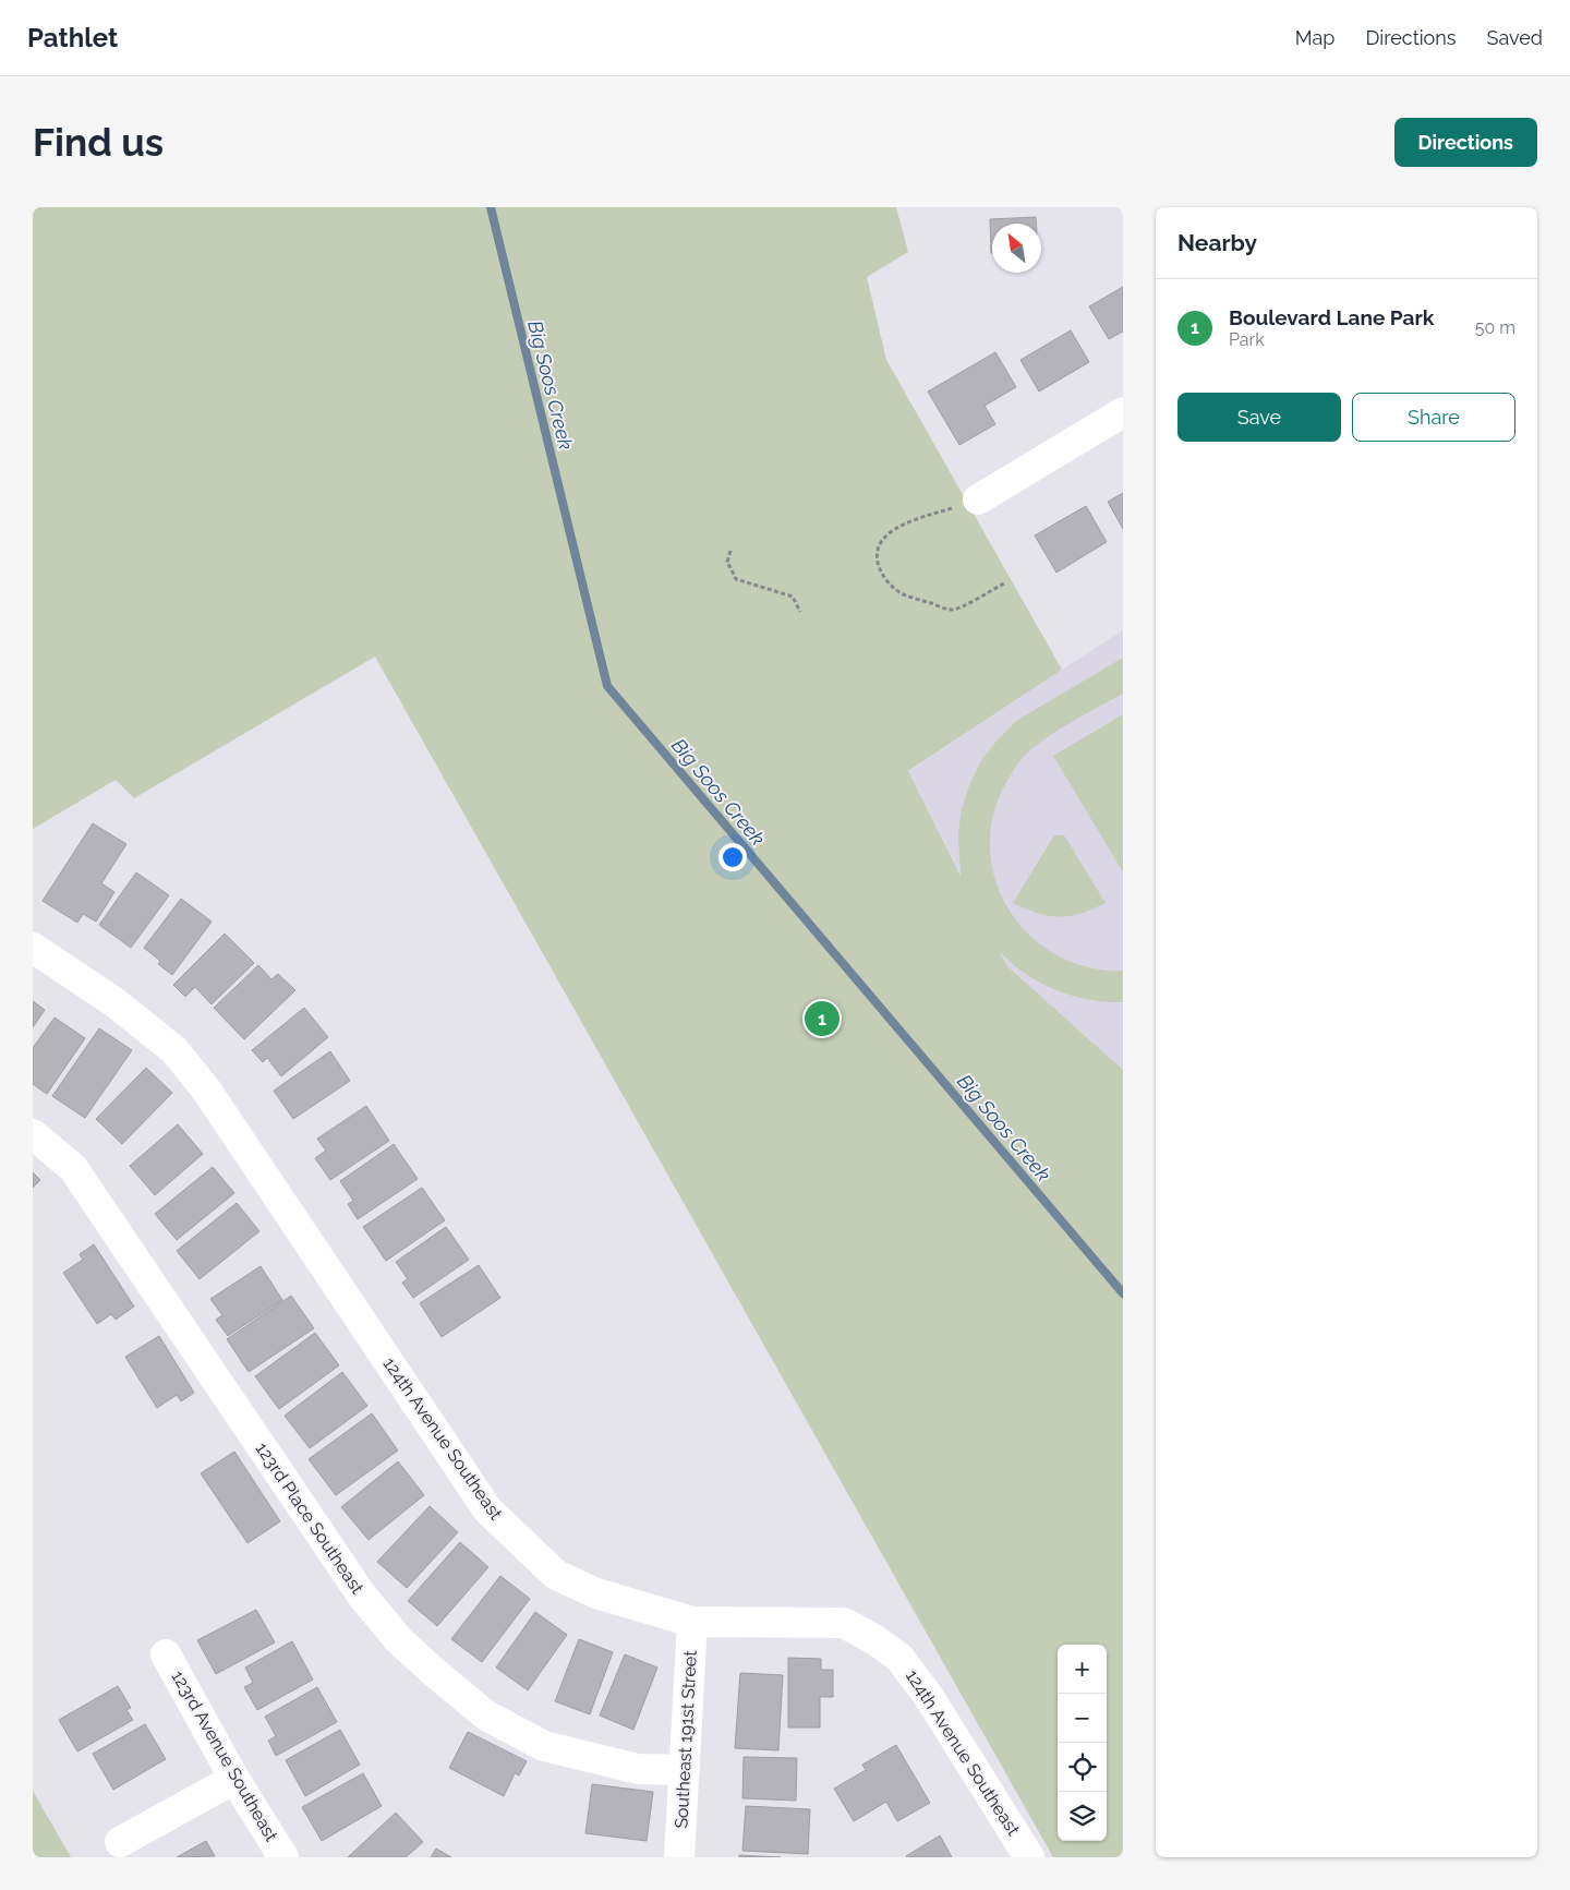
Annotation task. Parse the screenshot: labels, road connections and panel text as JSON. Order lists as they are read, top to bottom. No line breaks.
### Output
{"streets":{"street":["124th Avenue Southeast","123rd Place Southeast","Southeast 191st Street","123rd Avenue Southeast"]},"crossings":[["124th Avenue Southeast","Southeast 191st Street"],["123rd Place Southeast","Southeast 191st Street"]],"water":["Big Soos Creek"],"north":"top left","page":{"header":"Pathlet","nav":["Map","Directions","Saved"],"buttons":["Directions",["Save","Share"]],"title":"Find us","heading":"Nearby","list":[{"mark":"1","name":"Boulevard Lane Park","note":"Park","value":"50 m"}],"pins":"1","map_buttons":["+","−"]}}
